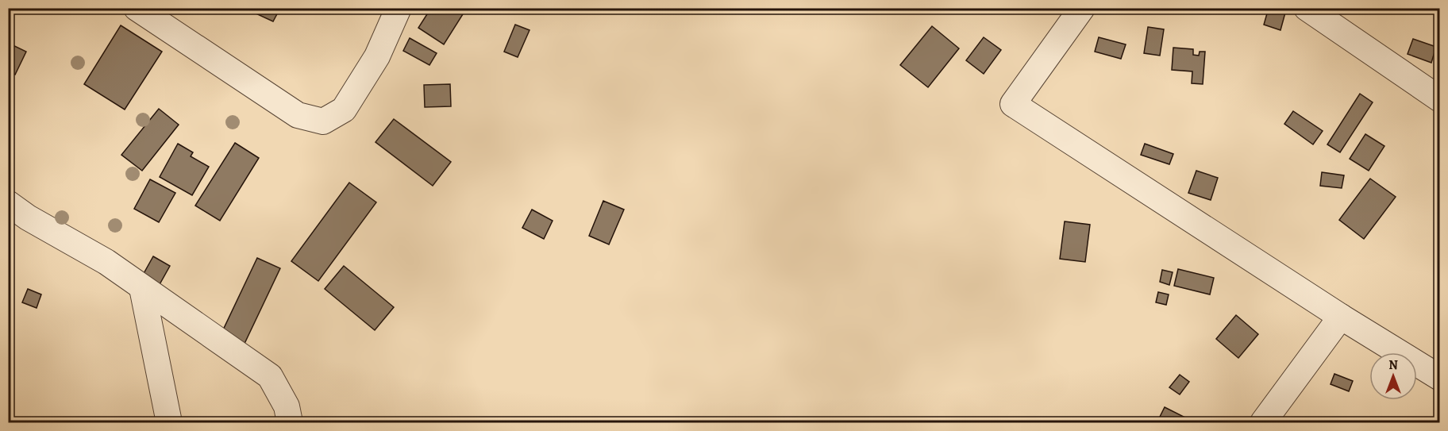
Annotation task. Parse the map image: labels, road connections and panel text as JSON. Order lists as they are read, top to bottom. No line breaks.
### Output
{"north":"top"}
